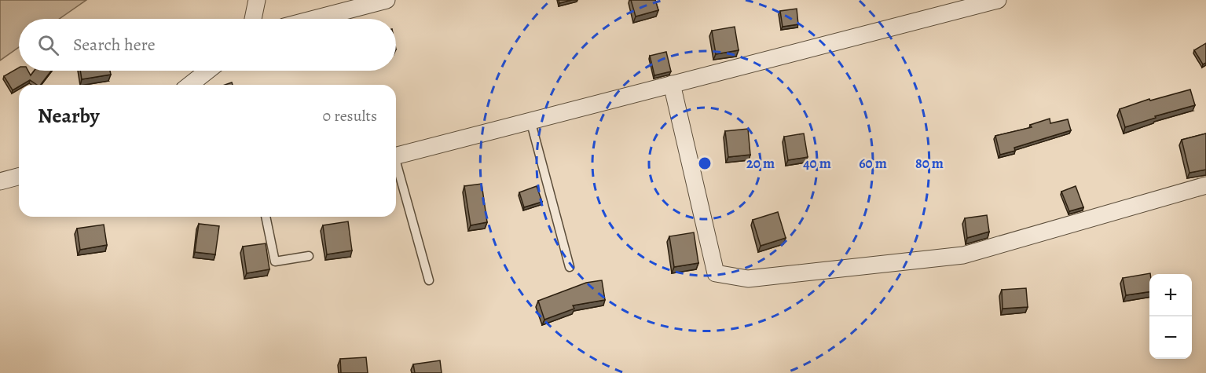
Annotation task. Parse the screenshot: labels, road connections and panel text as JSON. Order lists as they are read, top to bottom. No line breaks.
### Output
{"page":{"search":"Search here","heading":["Nearby","0 results"],"map_buttons":["+","−"]},"rings":["20 m","40 m","60 m","80 m"]}
